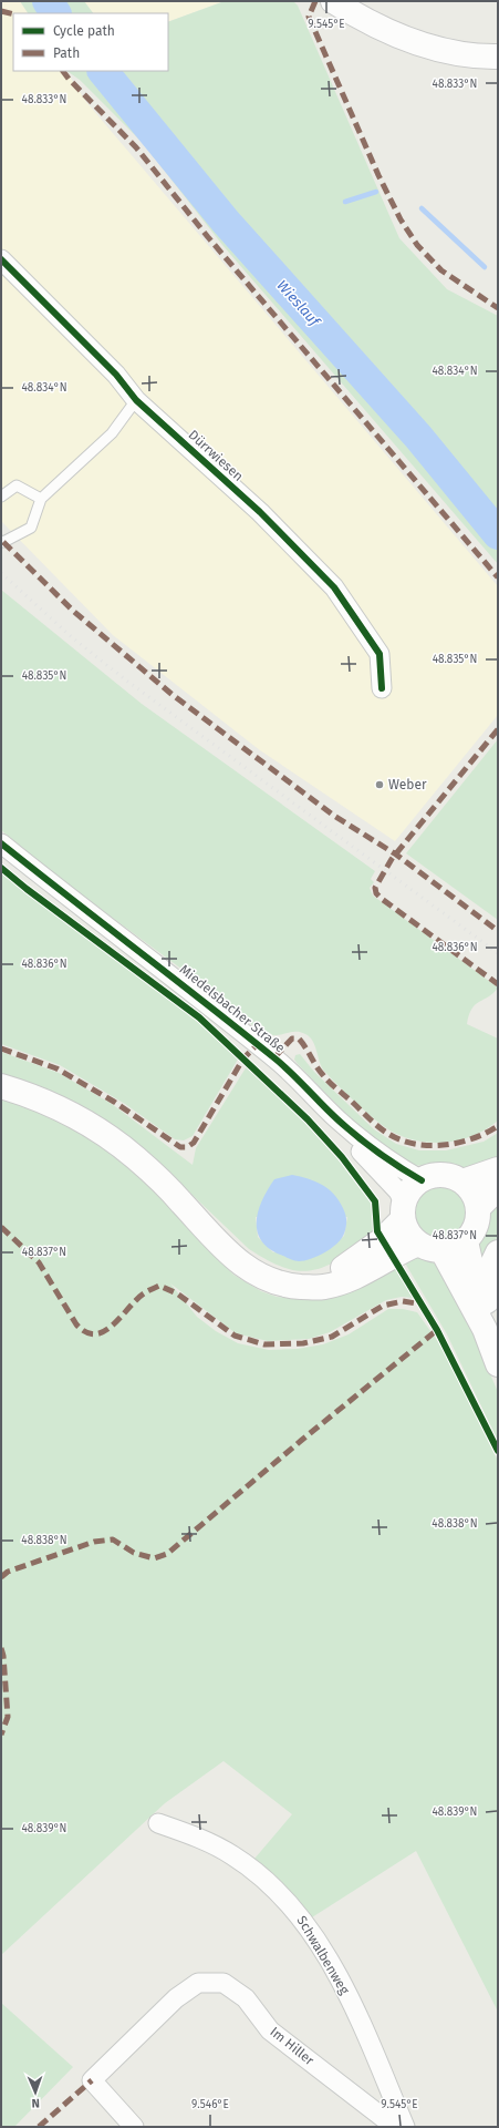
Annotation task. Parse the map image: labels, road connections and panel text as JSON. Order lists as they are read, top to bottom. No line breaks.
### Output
{"streets":{"street":["Dürrwiesen","Miedelsbacher Straße","Schwalbenweg","Im Hiller"]},"water":["Wieslauf"],"places":["Weber"],"legend":["Cycle path","Path"],"north":"bottom","coordinates":["9.545°E","48.833°N","48.834°N","48.835°N","48.836°N","48.837°N","48.838°N","48.839°N","9.546°E"]}
